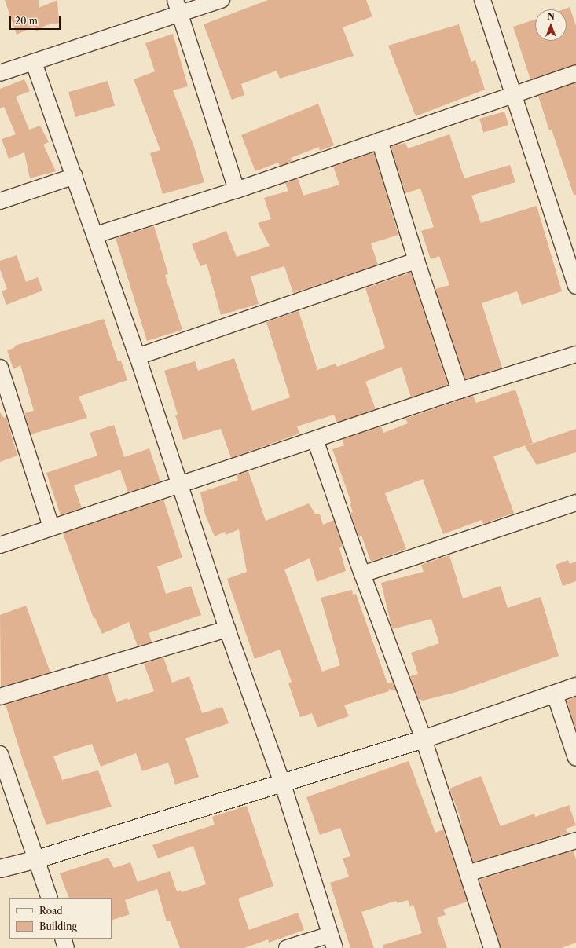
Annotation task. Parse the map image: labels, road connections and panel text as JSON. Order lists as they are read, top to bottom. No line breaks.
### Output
{"legend":["Road","Building"],"scale_bar":"20 m","north":"top"}
